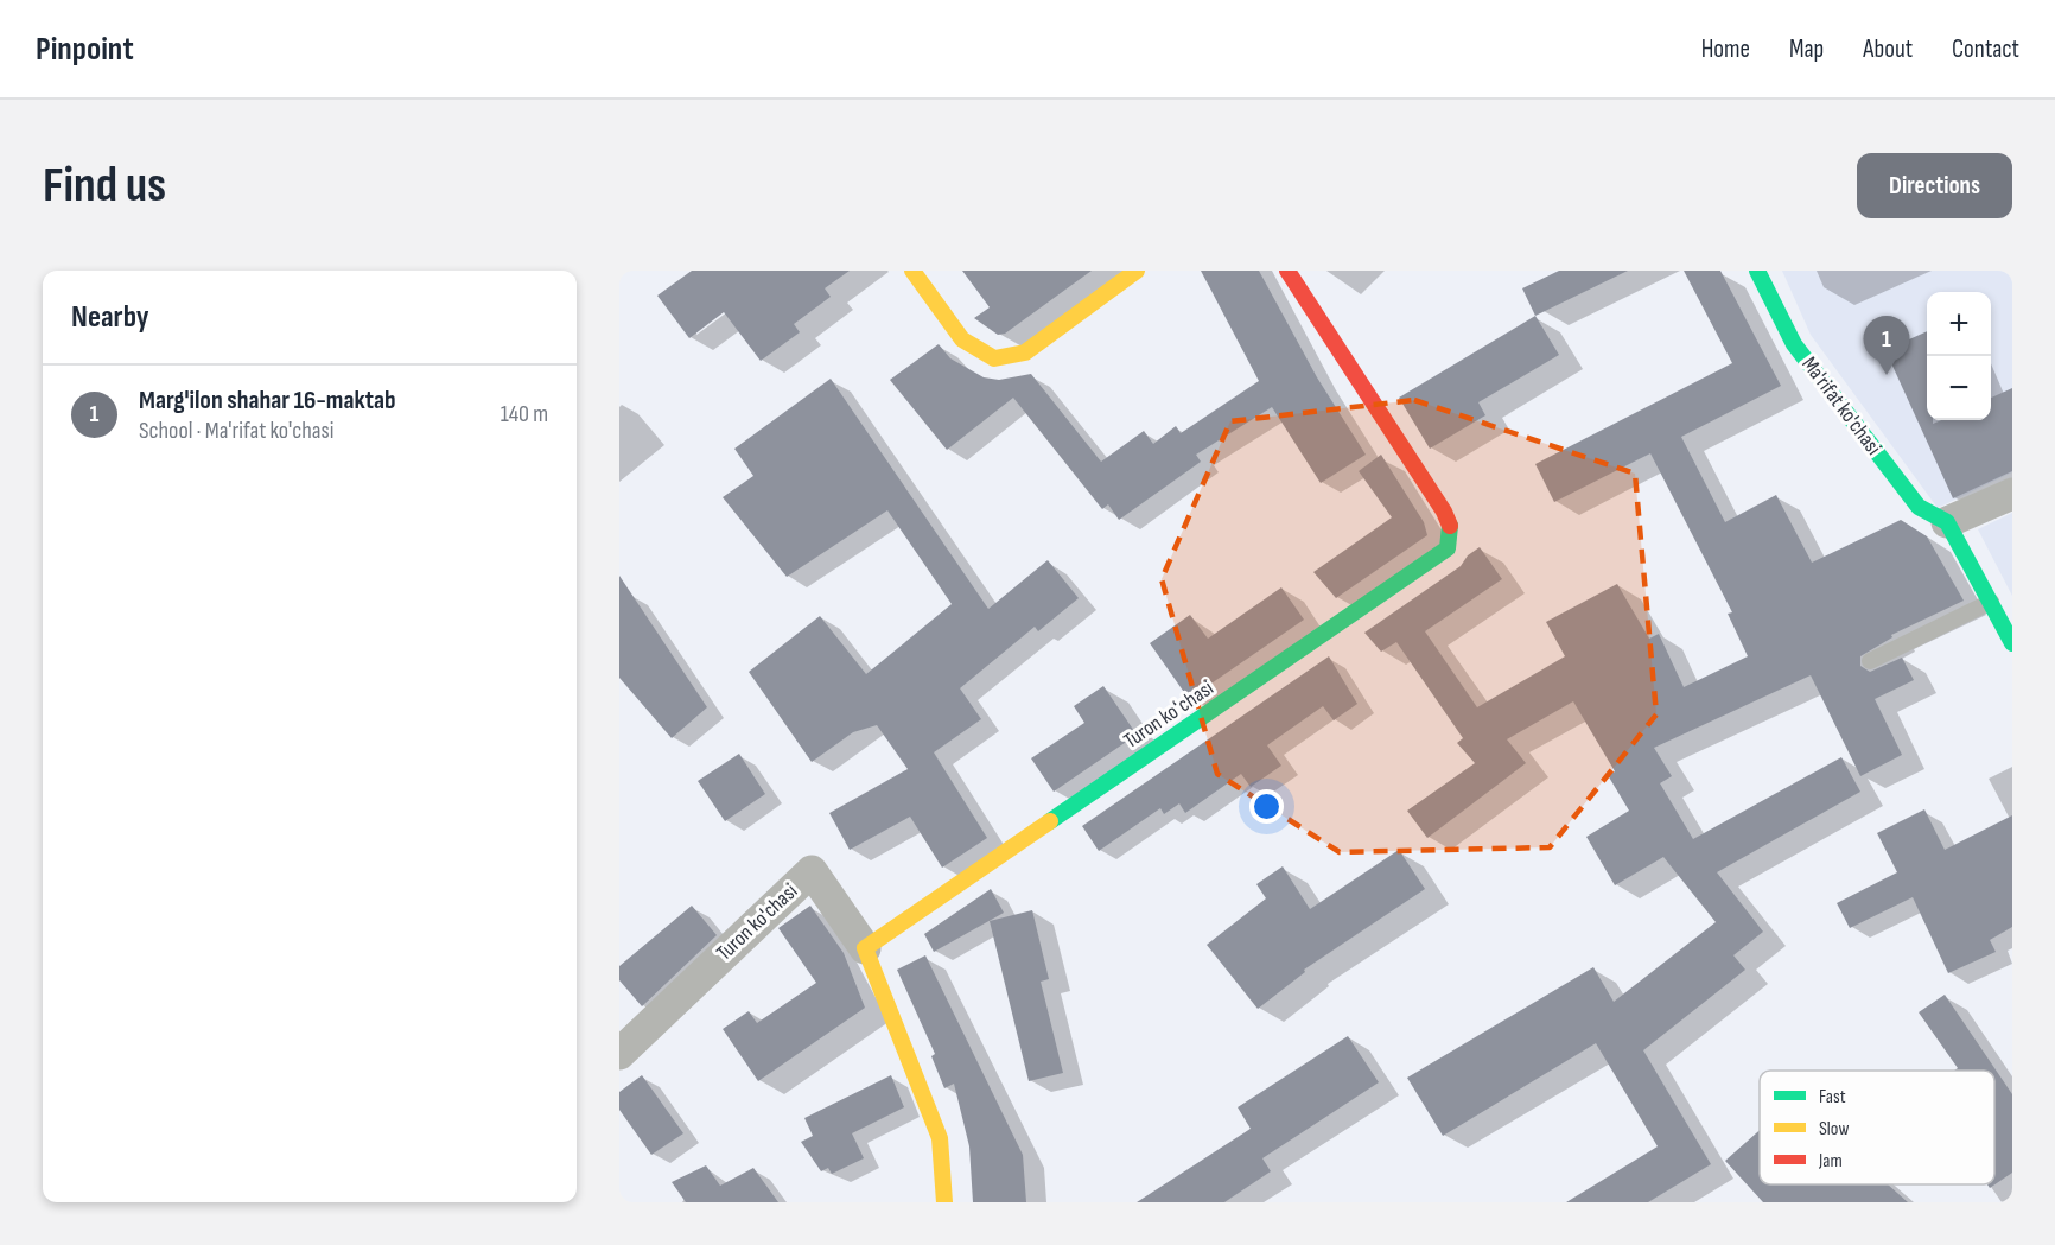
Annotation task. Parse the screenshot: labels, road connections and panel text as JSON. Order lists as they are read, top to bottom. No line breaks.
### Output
{"streets":{"street":["Ma'rifat ko'chasi","Turon koʻchasi","Turon ko'chasi"]},"crossings":[["Turon koʻchasi","Turon ko'chasi"]],"legend":["Fast","Slow","Jam"],"page":{"header":"Pinpoint","nav":["Home","Map","About","Contact"],"buttons":"Directions","title":"Find us","heading":"Nearby","map_buttons":["+","−"],"pins":"1","list":[{"mark":"1","name":"Marg'ilon shahar 16-maktab","note":"School · Ma'rifat ko'chasi","value":"140 m"}]}}
